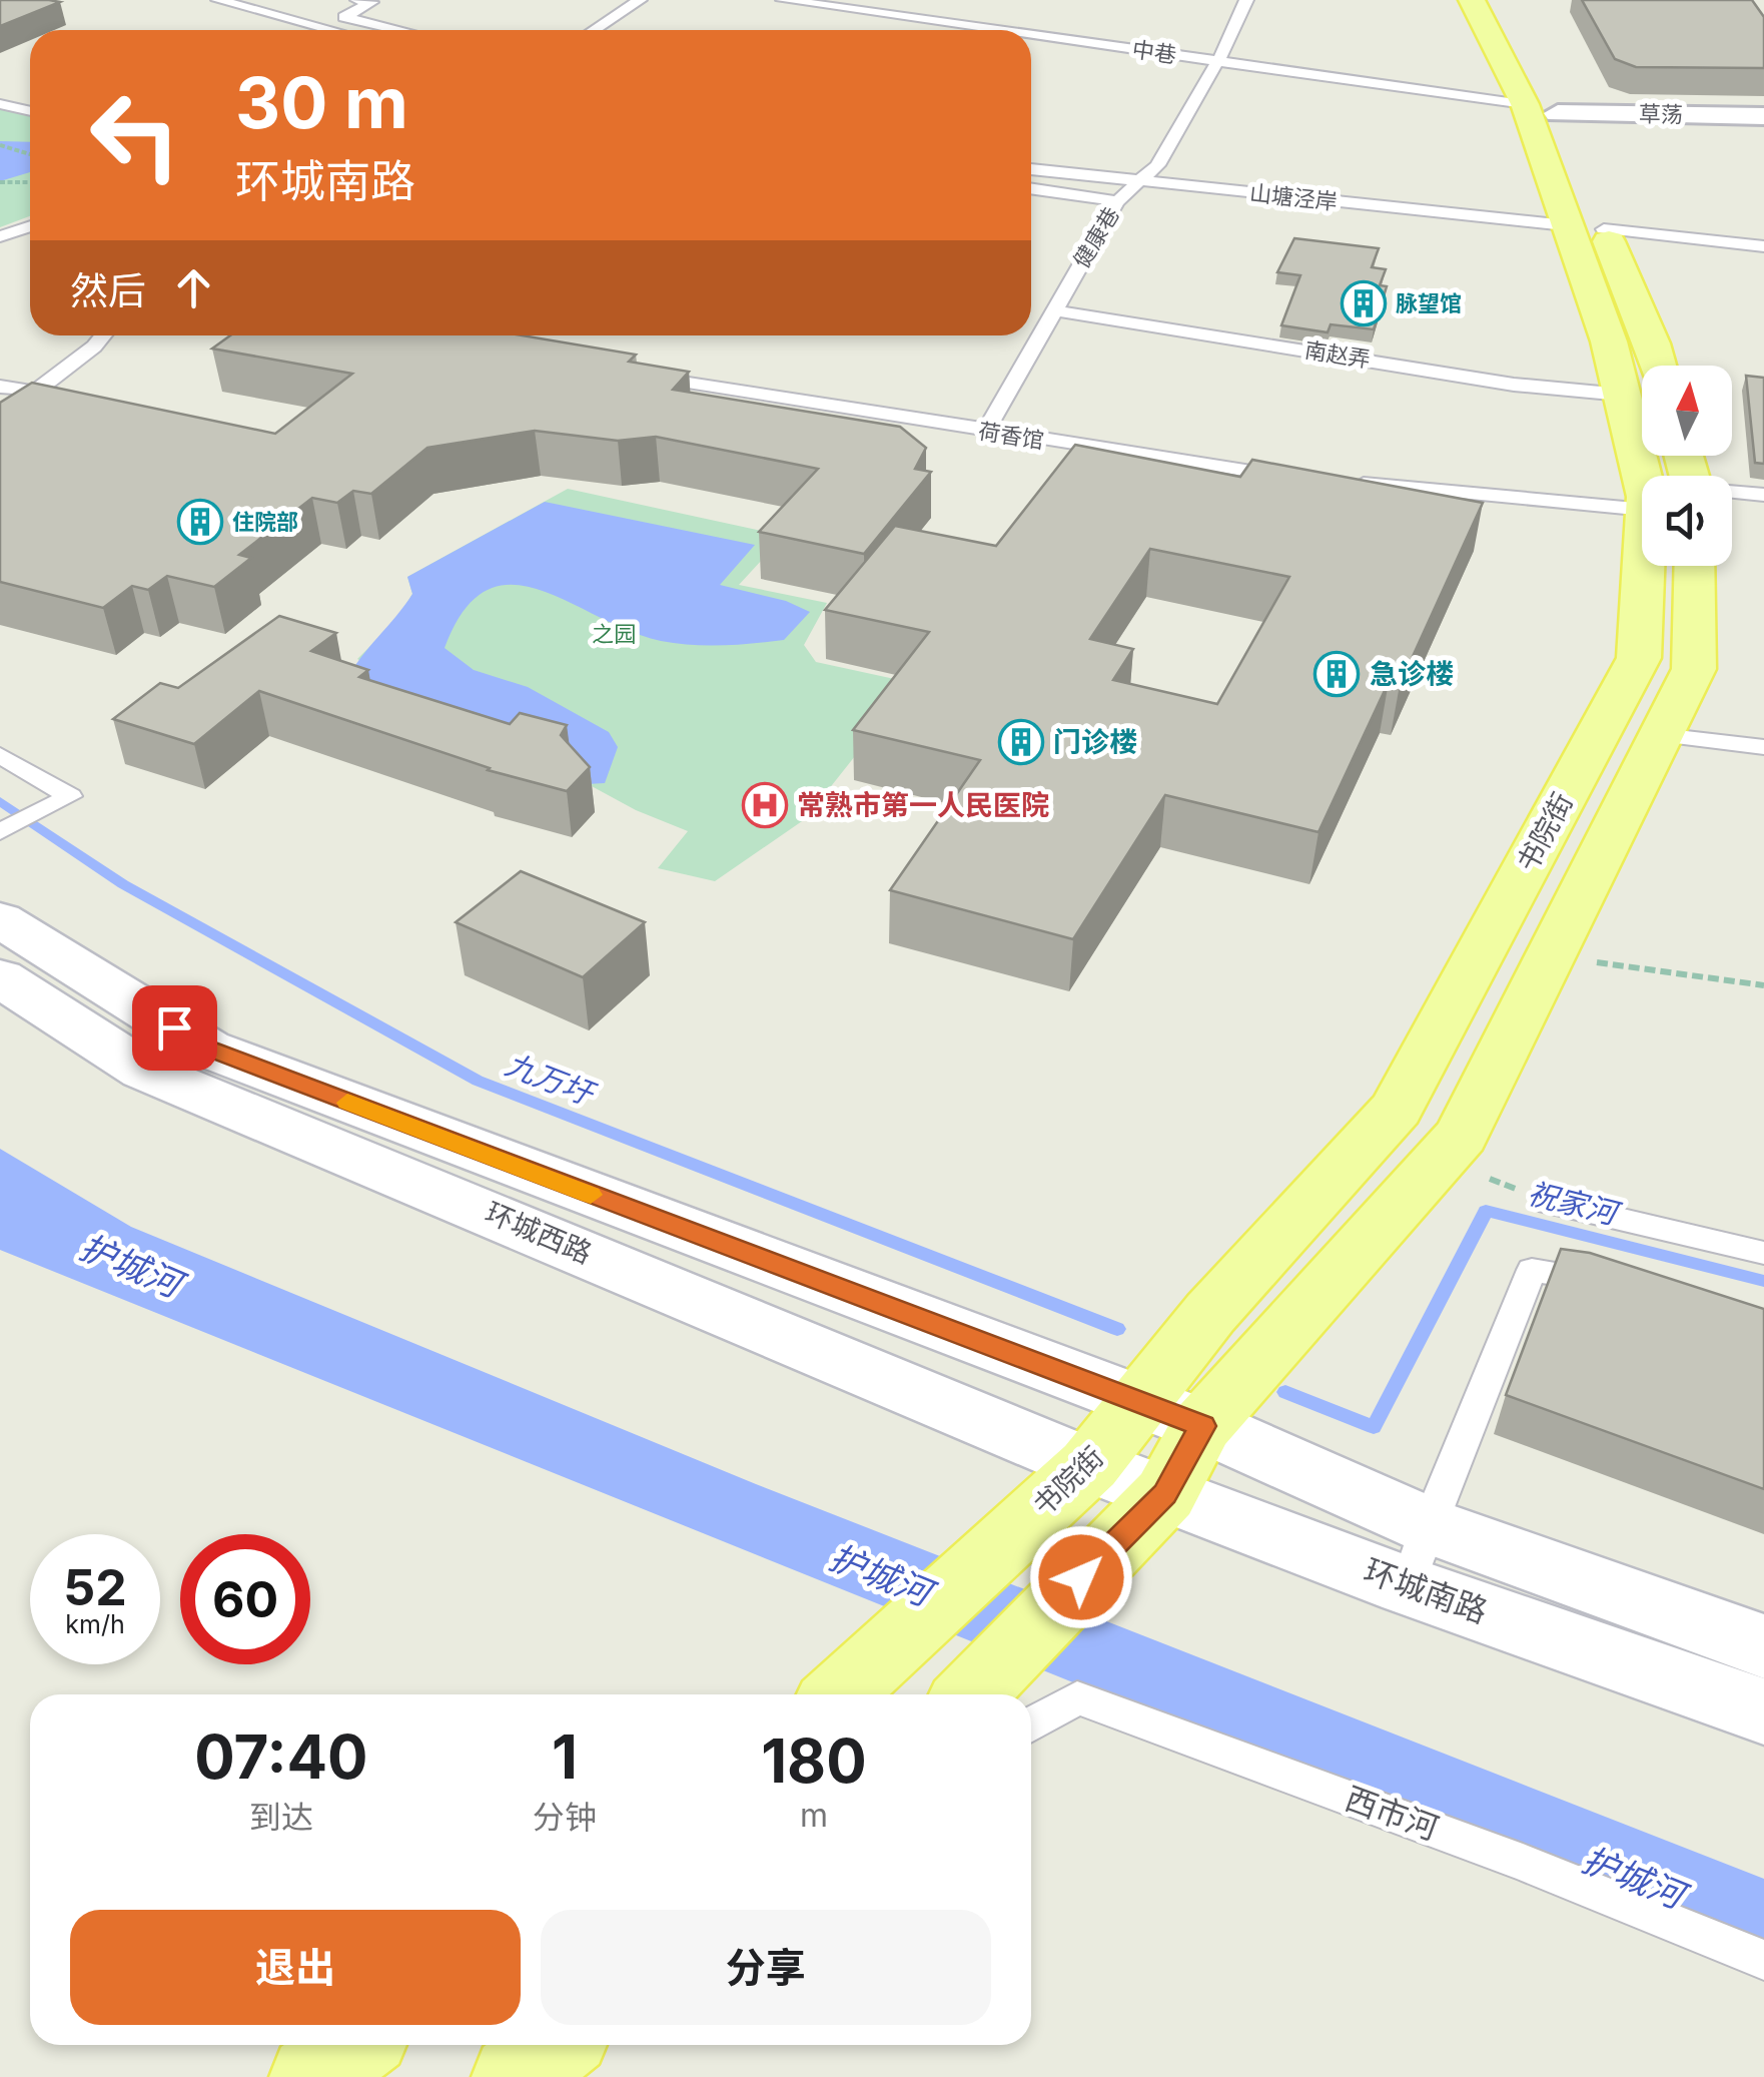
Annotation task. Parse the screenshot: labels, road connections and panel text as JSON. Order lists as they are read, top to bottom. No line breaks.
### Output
{"streets":{"main road":["书院街","环城西路","环城南路"],"street":["草荡"],"lane":["中巷","山塘泾岸","健康巷","南赵弄","荷香馆","西市河"]},"crossings":[["中巷","草荡"],["中巷","健康巷"],["中巷","书院街"],["草荡","书院街"],["山塘泾岸","健康巷"],["山塘泾岸","书院街"],["健康巷","南赵弄"],["健康巷","荷香馆"],["南赵弄","书院街"],["书院街","环城西路"],["书院街","环城南路"],["环城西路","环城南路"]],"water":["九万圩","祝家河","护城河"],"parks":["之园"],"places":{"building":["脉望馆","住院部","急诊楼","门诊楼"],"hospital":["常熟市第一人民医院"]},"north":"top","page":{"turn":["30 m","环城南路"],"then":"然后","speed":"52 km/h","limit":"60","eta":["07:40","到达","1","分钟","180","m"],"buttons":["退出","分享"]}}
